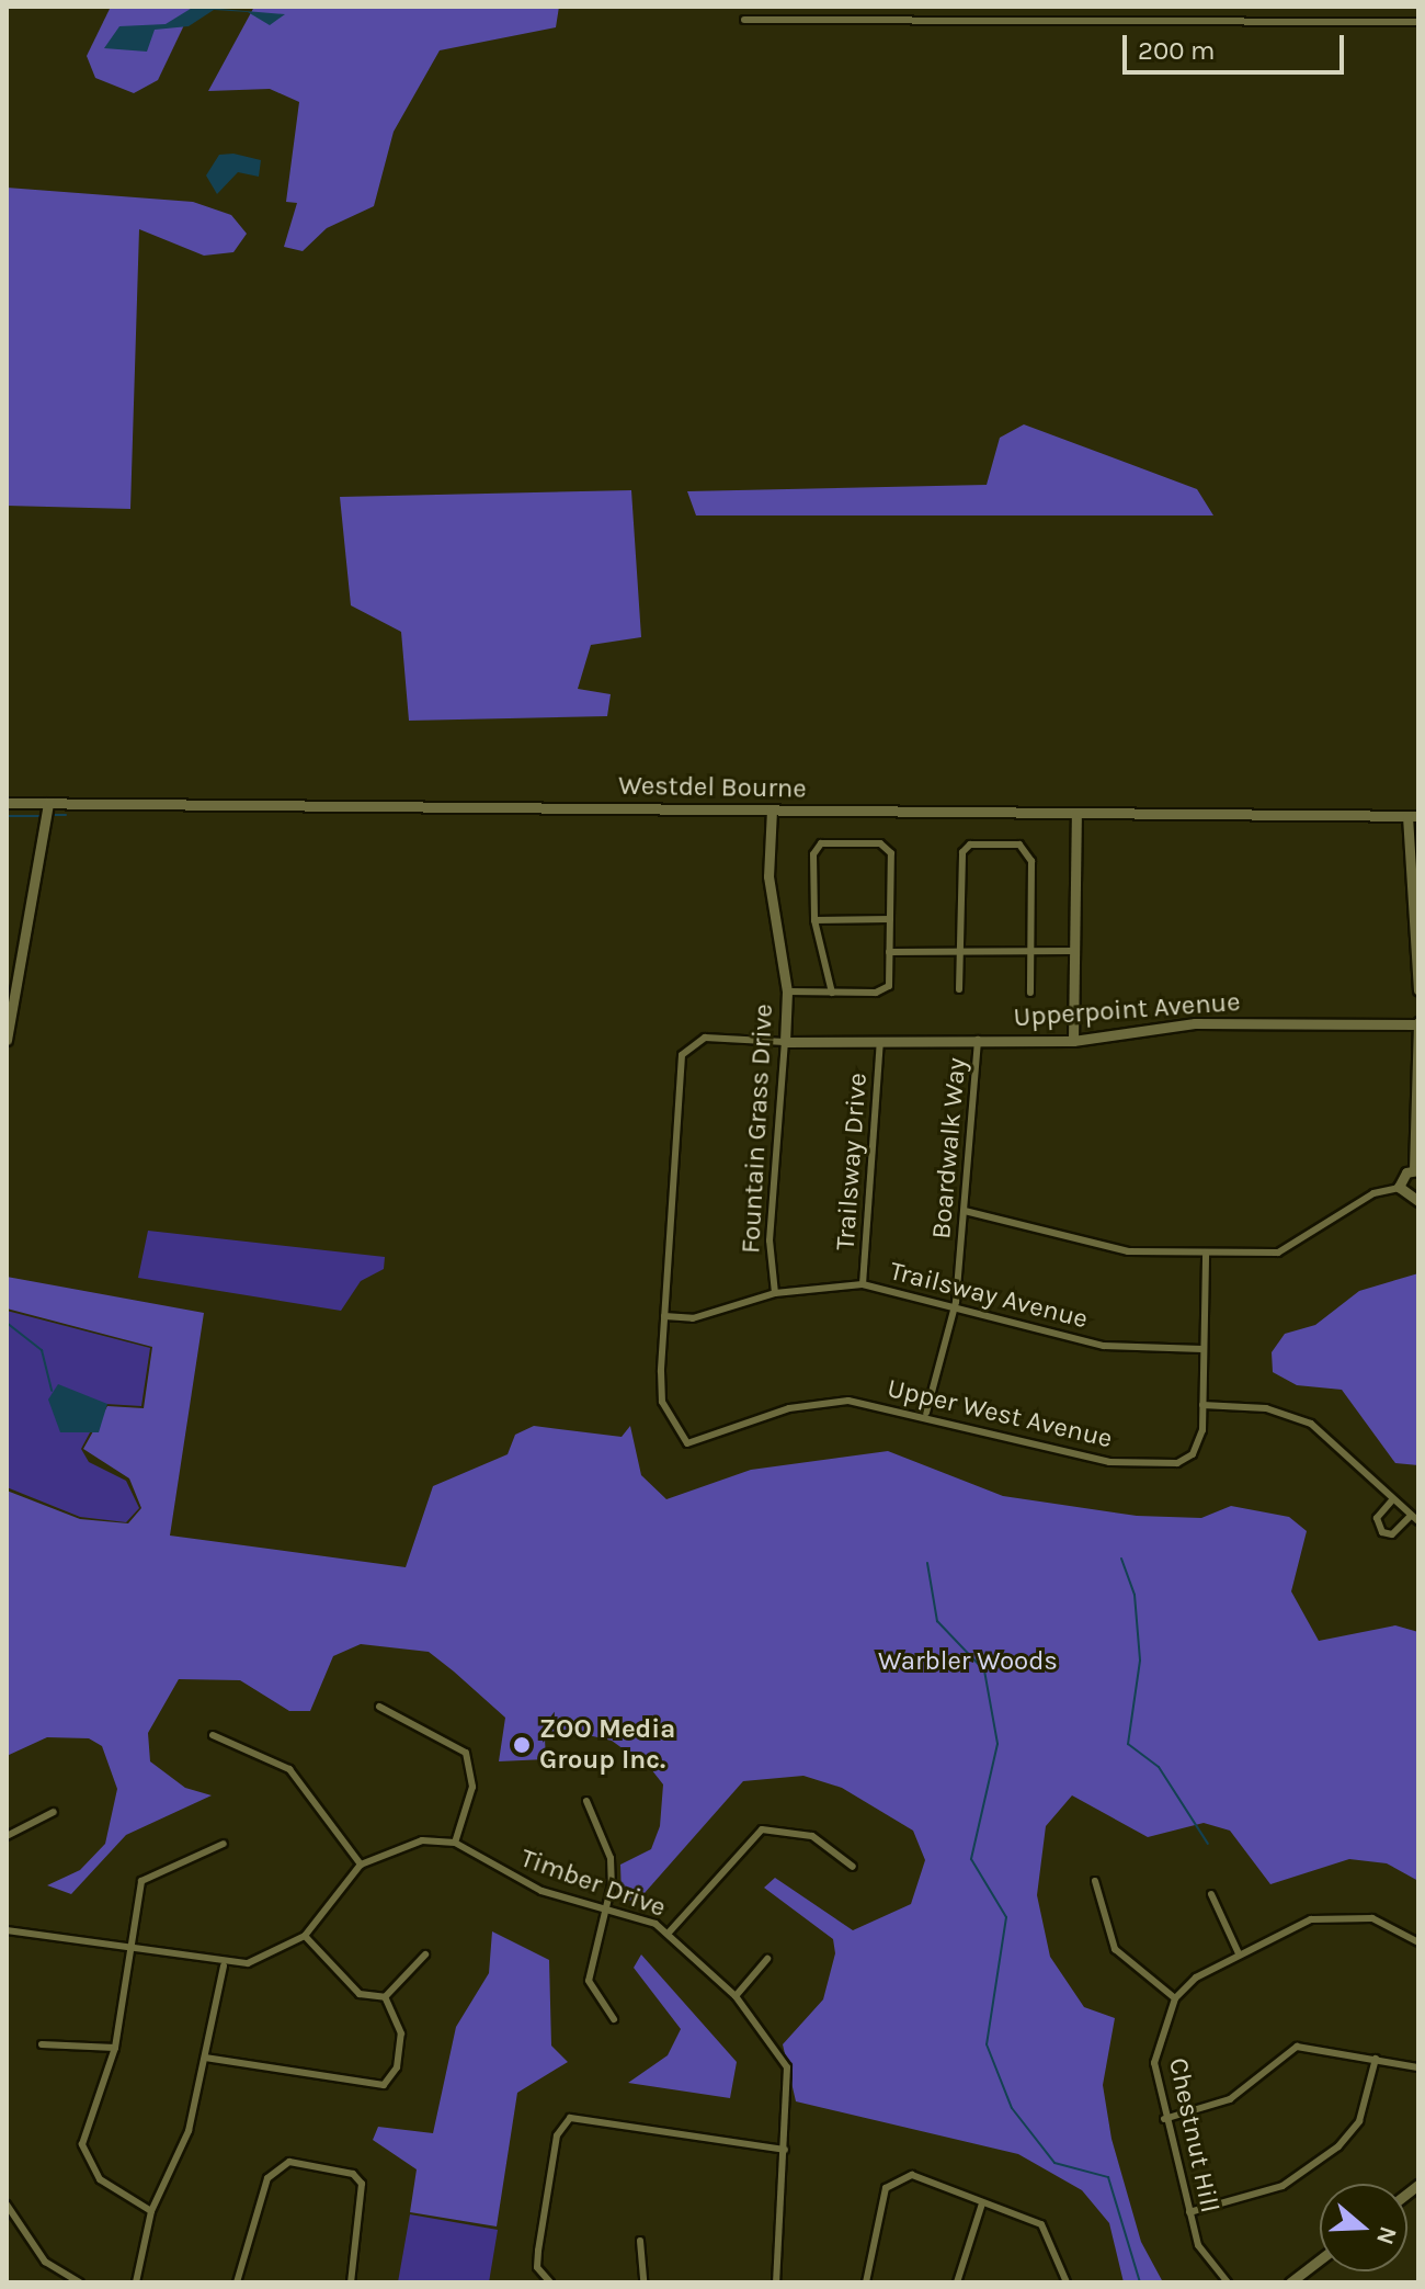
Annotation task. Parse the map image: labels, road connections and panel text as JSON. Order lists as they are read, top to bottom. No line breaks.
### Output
{"streets":{"main road":["Westdel Bourne","Upperpoint Avenue","Fountain Grass Drive"],"street":["Boardwalk Way","Trailsway Drive","Trailsway Avenue","Upper West Avenue","Timber Drive","Chestnut Hill"]},"crossings":[["Westdel Bourne","Fountain Grass Drive"],["Upperpoint Avenue","Fountain Grass Drive"],["Upperpoint Avenue","Boardwalk Way"],["Upperpoint Avenue","Trailsway Drive"],["Upperpoint Avenue","Upper West Avenue"],["Fountain Grass Drive","Trailsway Avenue"],["Fountain Grass Drive","Upper West Avenue"],["Boardwalk Way","Trailsway Avenue"],["Boardwalk Way","Upper West Avenue"],["Trailsway Drive","Trailsway Avenue"],["Trailsway Avenue","Upper West Avenue"]],"parks":["Warbler Woods"],"places":["ZOO Media Group Inc."],"scale_bar":"200 m","north":"right"}
